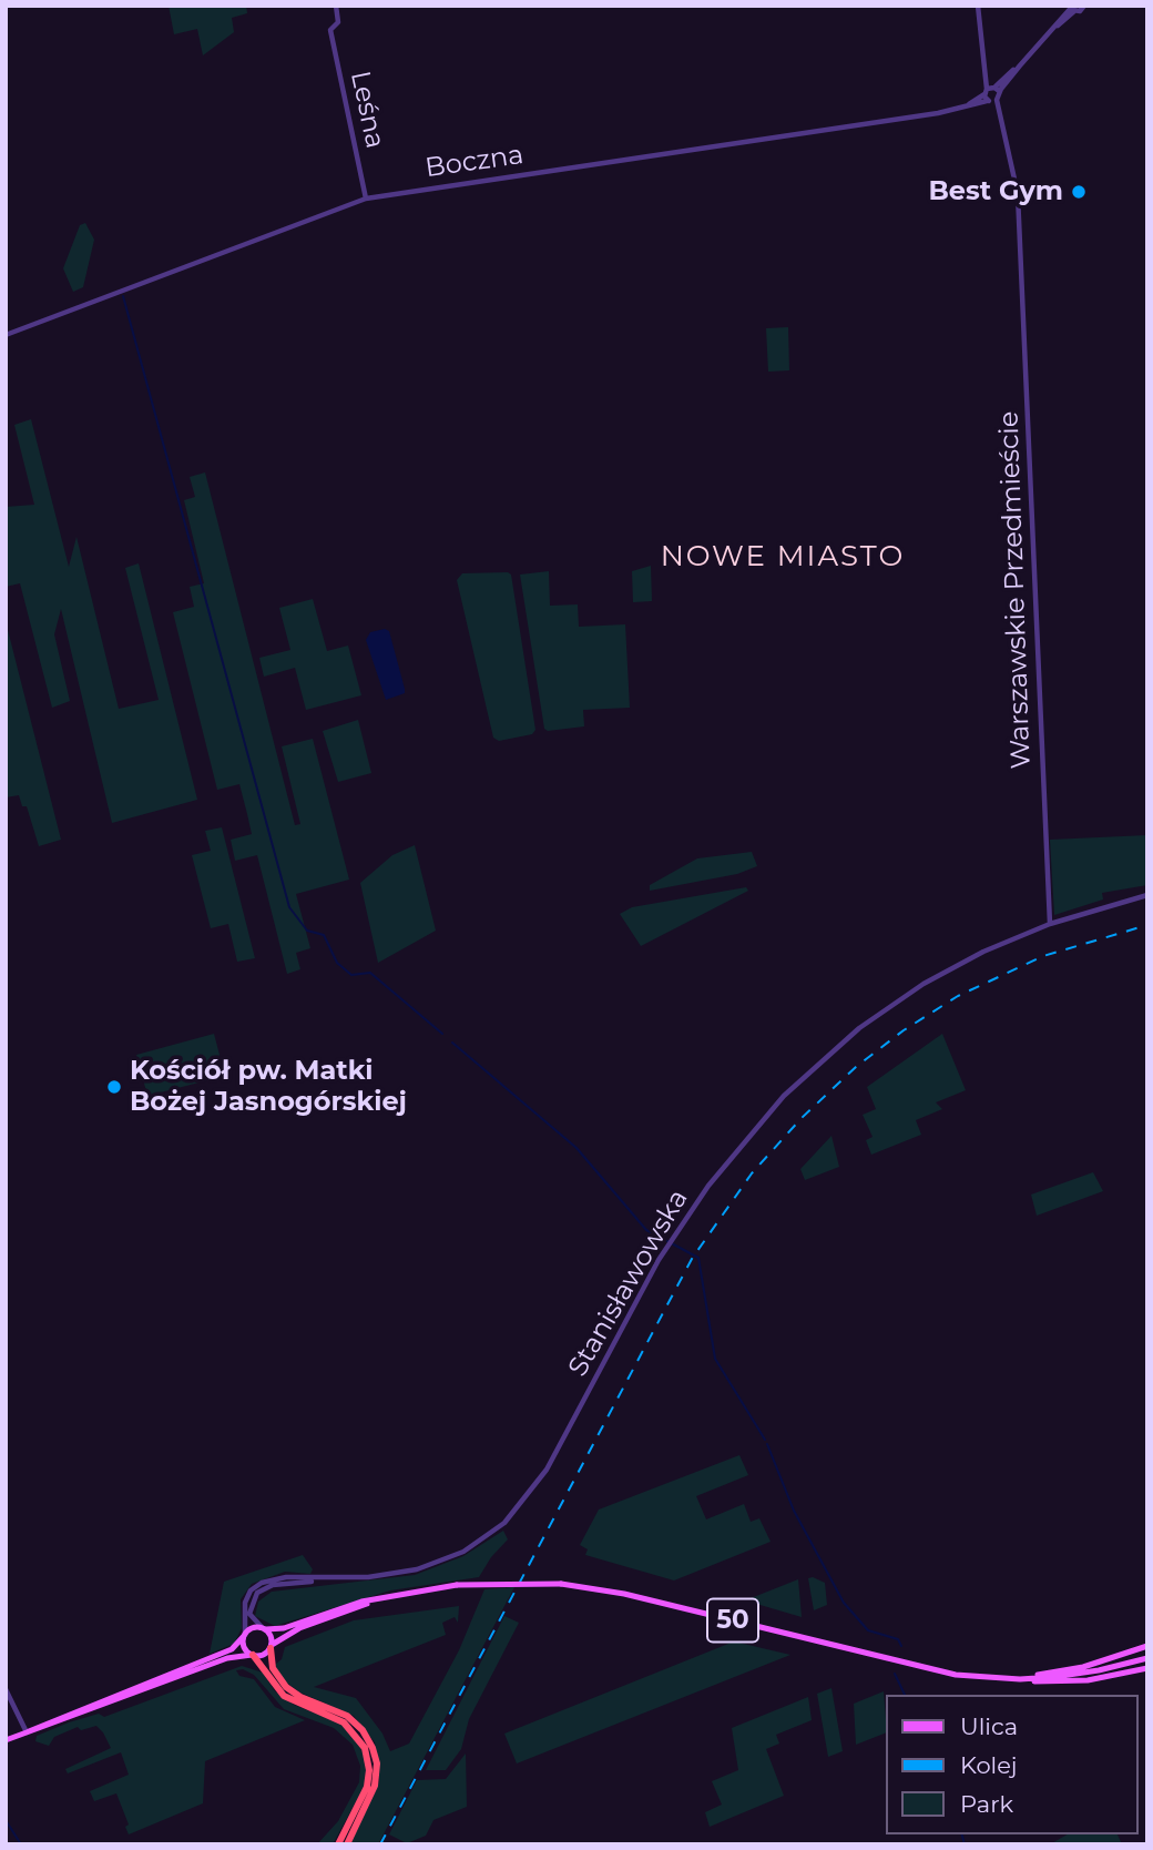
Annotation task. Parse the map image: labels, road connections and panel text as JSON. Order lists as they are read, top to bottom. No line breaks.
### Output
{"streets":{"main road":["50"],"street":["Leśna","Boczna","Warszawskie Przedmieście","Stanisławowska"]},"crossings":[["Leśna","Boczna"],["Boczna","Warszawskie Przedmieście"],["Warszawskie Przedmieście","Stanisławowska"]],"districts":["NOWE MIASTO"],"places":["Best Gym","Kościół pw. Matki Bożej Jasnogórskiej"],"legend":["Ulica","Kolej","Park"]}
